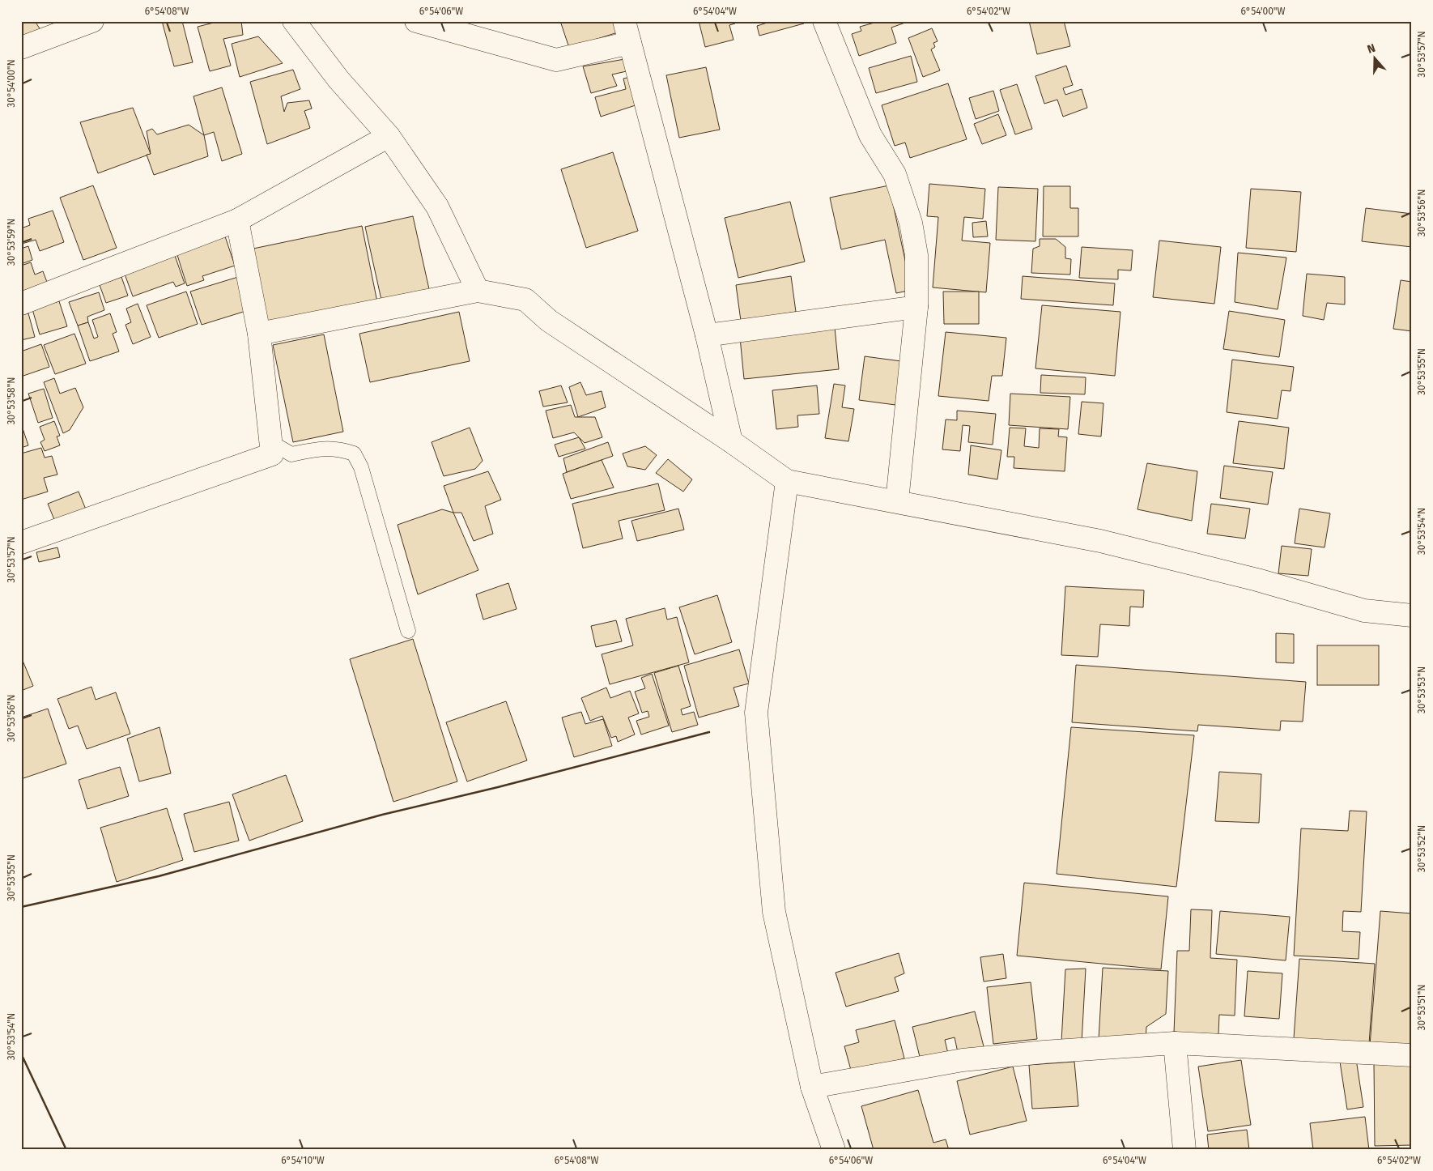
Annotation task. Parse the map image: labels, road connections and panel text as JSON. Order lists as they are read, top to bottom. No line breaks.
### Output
{"north":"top","coordinates":["6°54'08\"W","6°54'06\"W","6°54'04\"W","6°54'02\"W","6°54'00\"W","30°53'57\"N","30°54'00\"N","30°53'56\"N","30°53'59\"N","30°53'55\"N","30°53'58\"N","30°53'54\"N","30°53'53\"N","30°53'52\"N","30°53'51\"N","6°54'10\"W"]}
